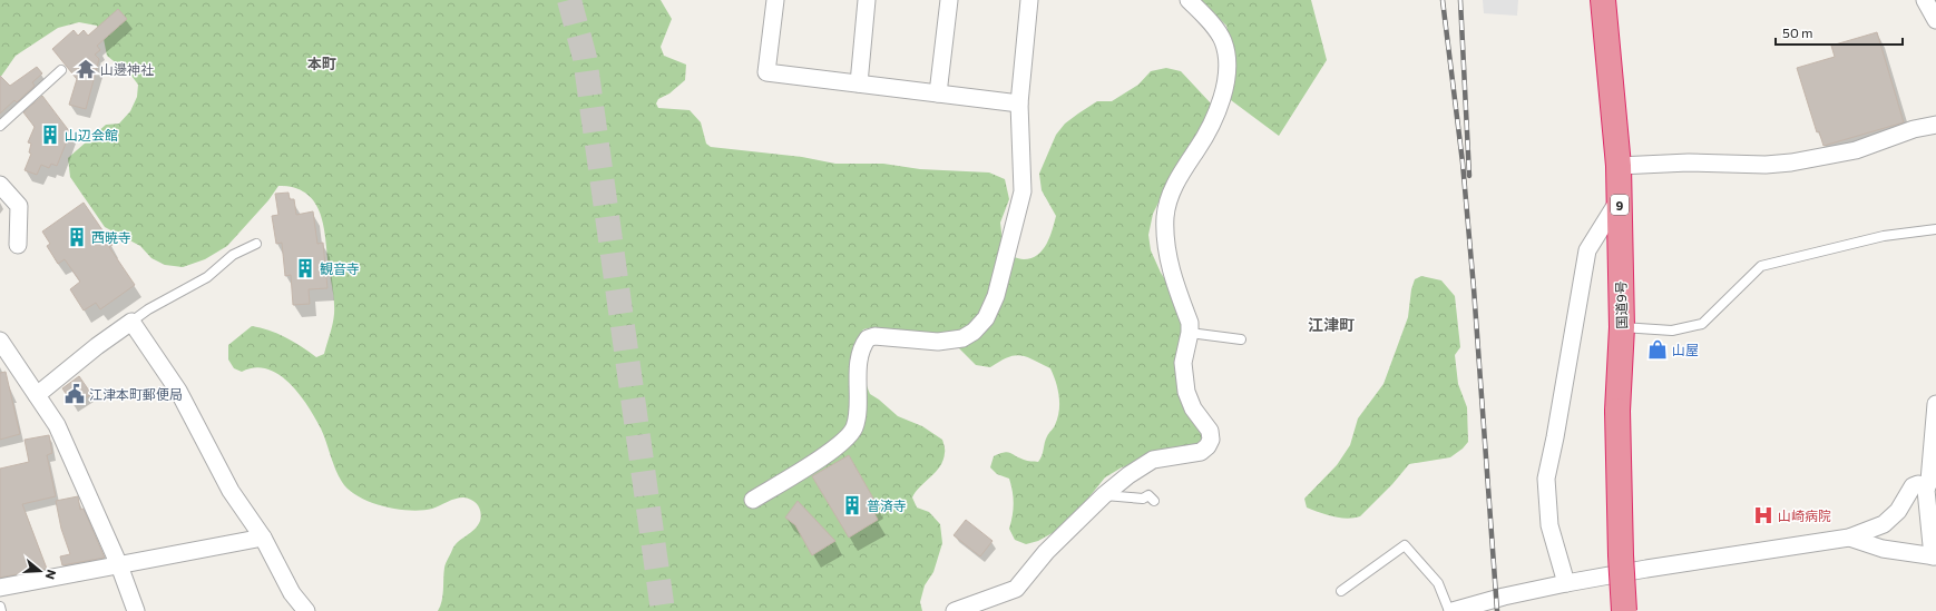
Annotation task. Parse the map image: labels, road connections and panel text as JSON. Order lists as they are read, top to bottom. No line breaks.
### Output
{"streets":{"highway":["9","国道9号"]},"districts":["本町","江津町"],"places":{"temple":["山邊神社"],"building":["山辺会館","西暁寺","観音寺","普済寺"],"shop":["山屋"],"public building":["江津本町郵便局"],"hospital":["山崎病院"]},"scale_bar":"50 m","north":"right"}
